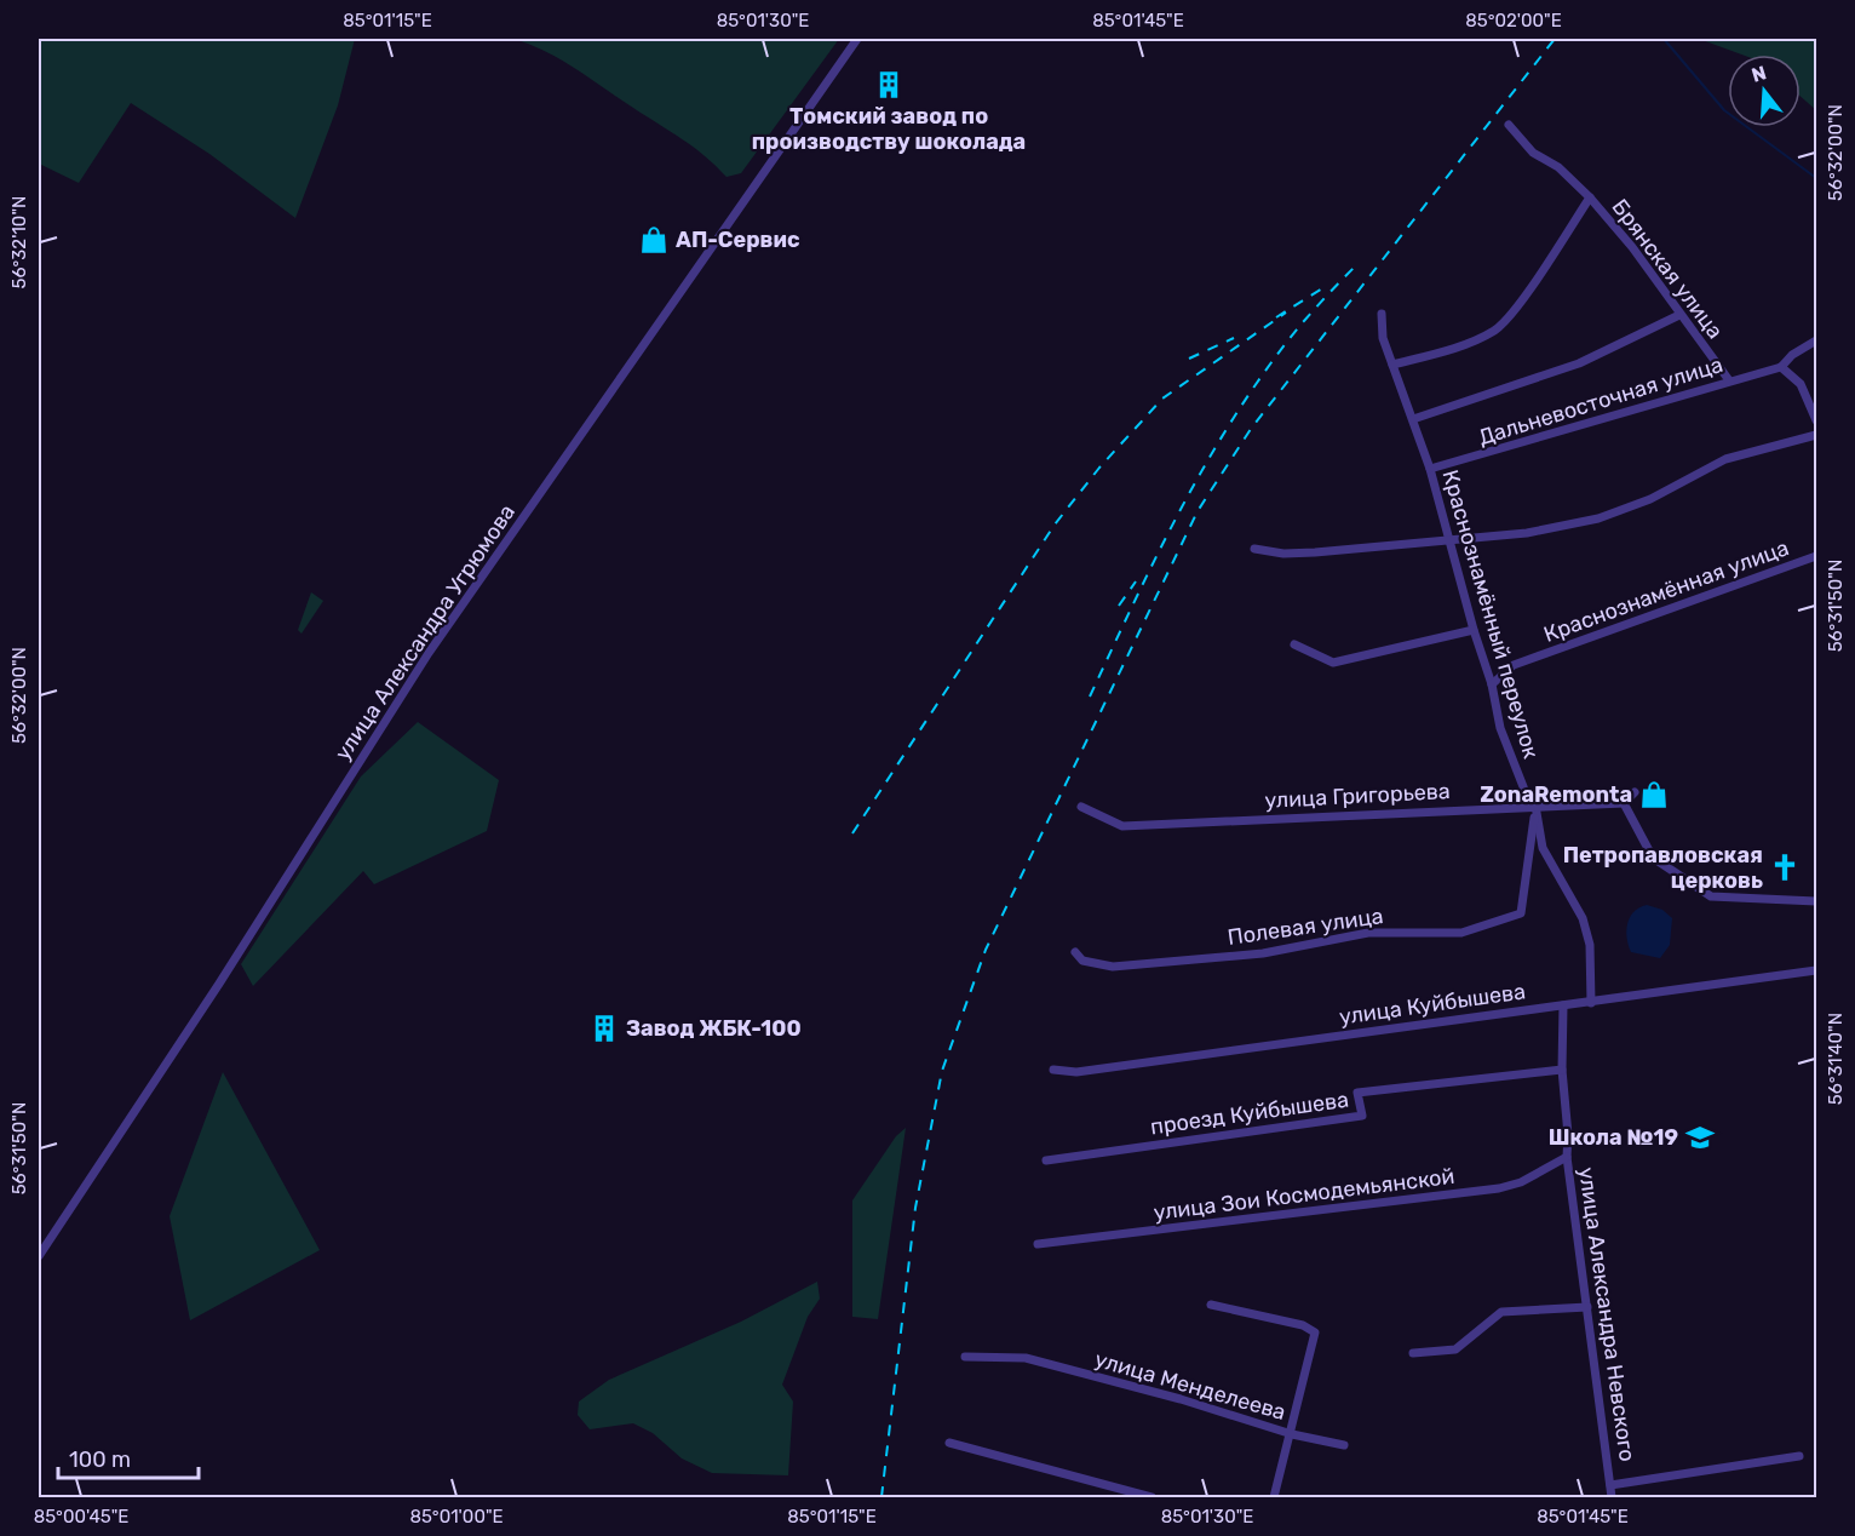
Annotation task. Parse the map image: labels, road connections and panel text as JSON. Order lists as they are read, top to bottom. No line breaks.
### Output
{"streets":{"street":["Брянская улица","Дальневосточная улица","Краснознамённая улица","Краснознамённый переулок","улица Александра Угрюмова","улица Григорьева","Полевая улица","улица Куйбышева","проезд Куйбышева","улица Зои Космодемьянской","улица Александра Невского","улица Менделеева"]},"crossings":[["Брянская улица","Дальневосточная улица"],["Дальневосточная улица","Краснознамённый переулок"],["Краснознамённая улица","Краснознамённый переулок"],["Краснознамённый переулок","улица Григорьева"],["Краснознамённый переулок","Полевая улица"],["Краснознамённый переулок","улица Куйбышева"],["улица Григорьева","Полевая улица"],["улица Куйбышева","улица Александра Невского"],["проезд Куйбышева","улица Александра Невского"],["улица Зои Космодемьянской","улица Александра Невского"]],"places":{"building":["Томский завод по производству шоколада","Завод ЖБК-100"],"shop":["АП-Сервис","ZonaRemonta"],"church":["Петропавловская церковь"],"school or university":["Школа №19"]},"scale_bar":"100 m","north":"top","coordinates":["85°01'15\"E","85°01'30\"E","85°01'45\"E","85°02'00\"E","56°32'00\"N","56°32'10\"N","56°31'50\"N","56°31'40\"N","85°00'45\"E","85°01'00\"E"]}
